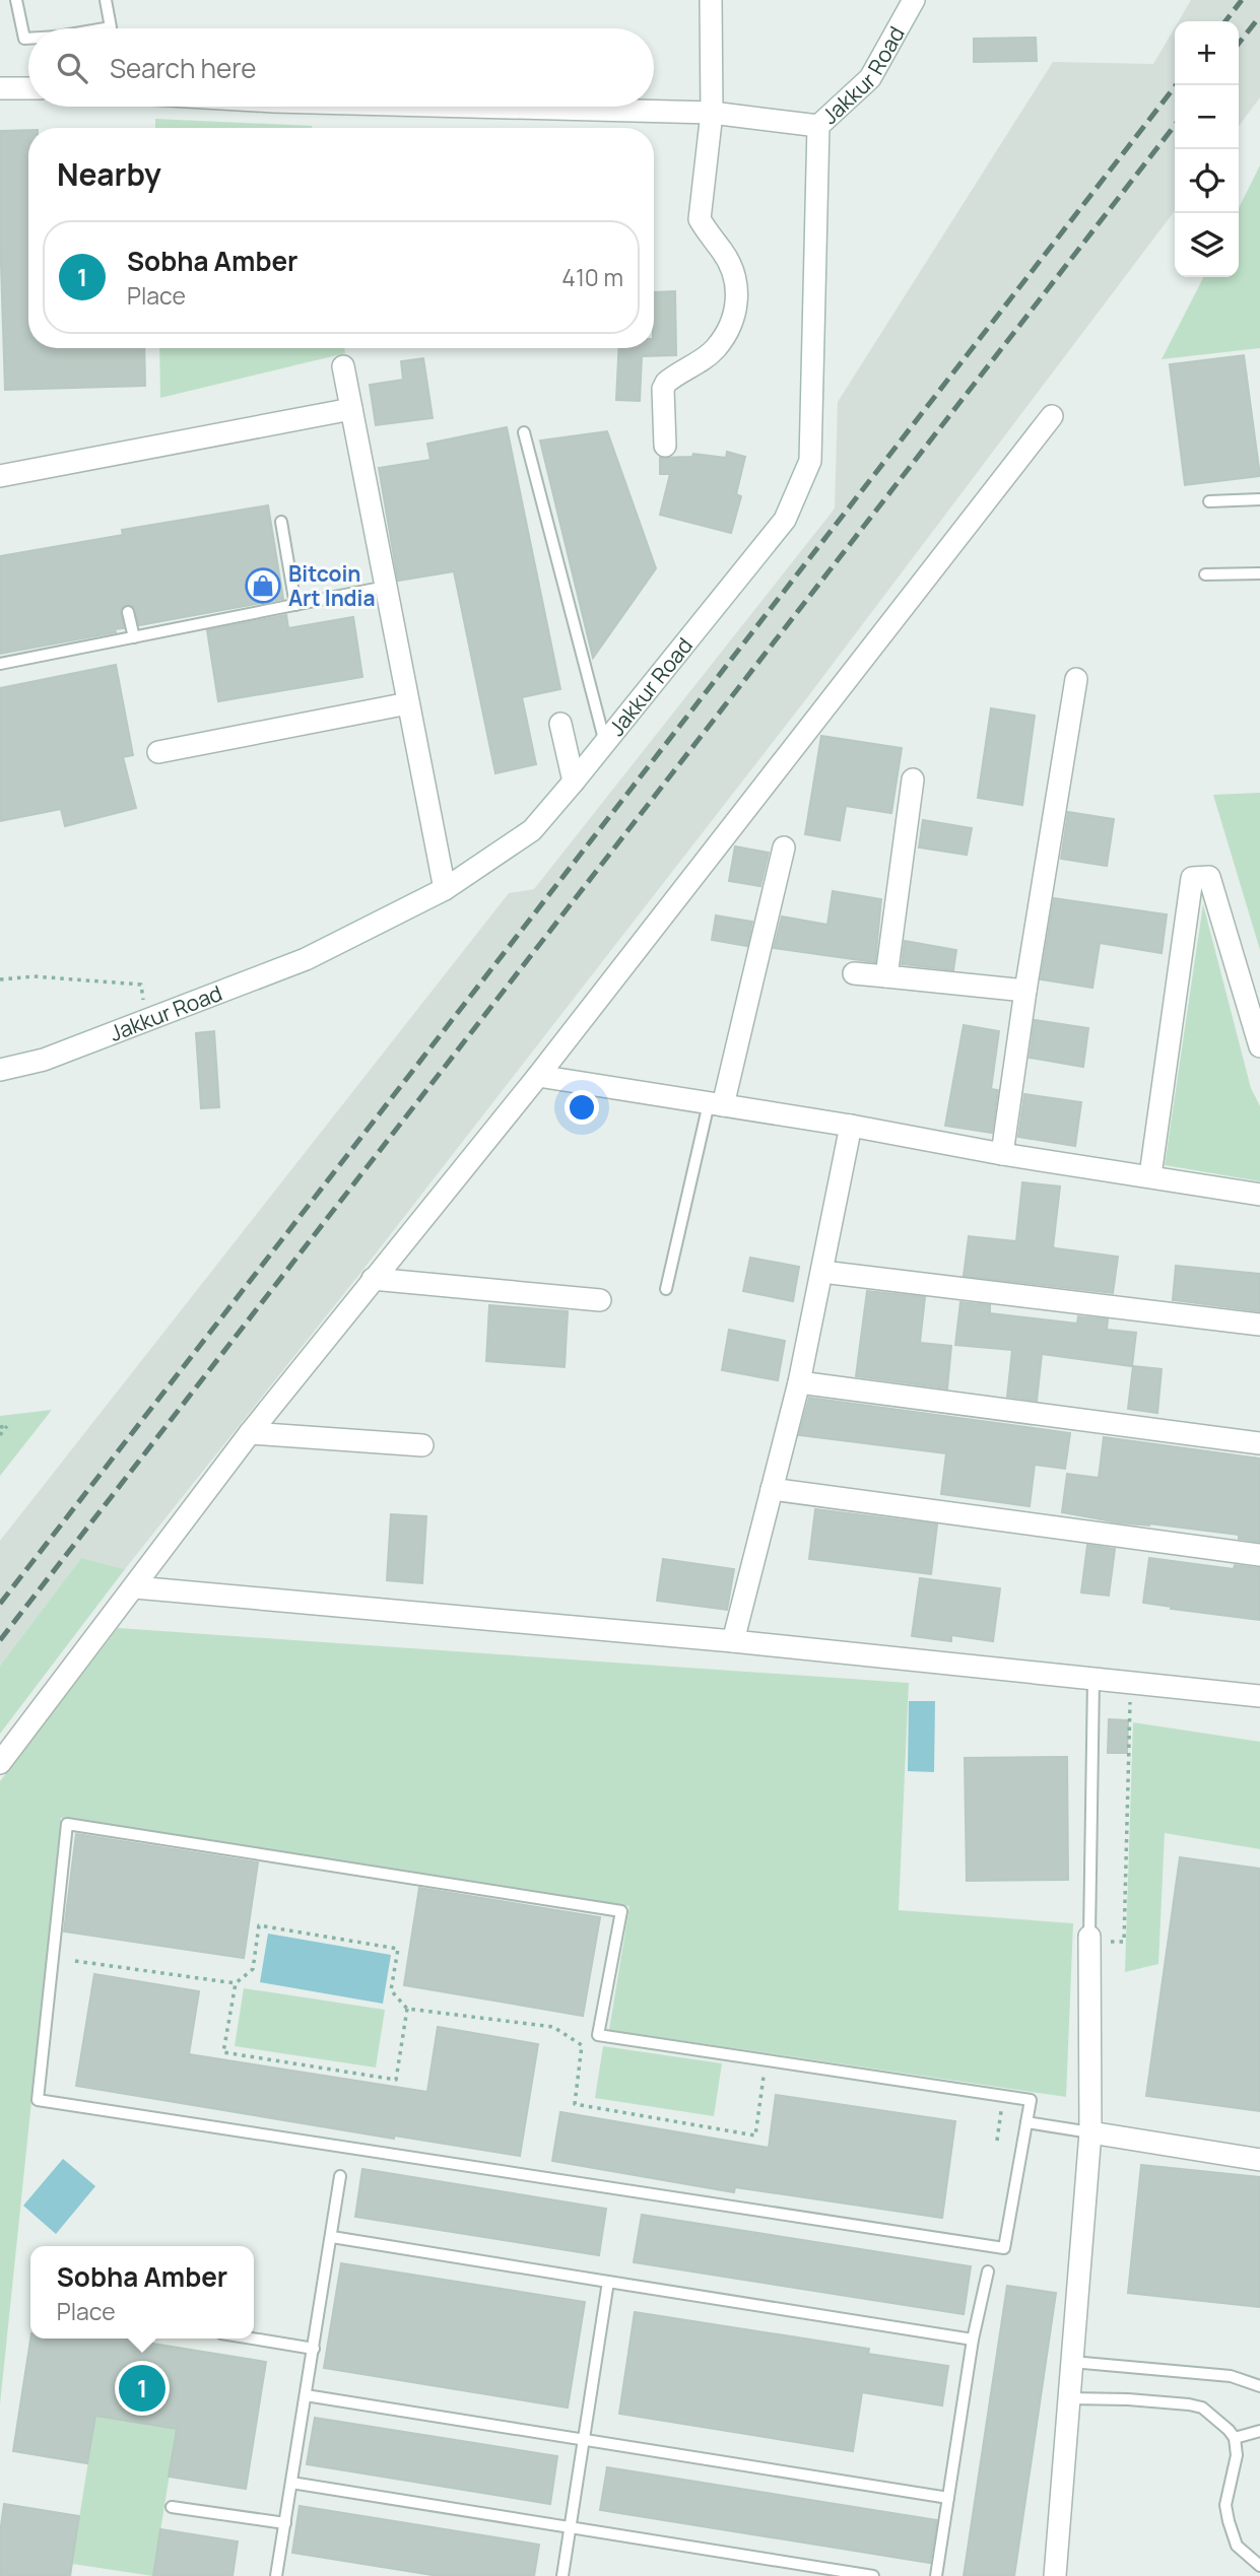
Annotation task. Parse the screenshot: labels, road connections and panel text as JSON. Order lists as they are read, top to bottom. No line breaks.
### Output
{"streets":{"street":["Jakkur Road"]},"places":{"shop":["Bitcoin Art India"]},"page":{"map_buttons":["+","−"],"search":"Search here","heading":"Nearby","list":[{"mark":"1","name":"Sobha Amber","note":"Place","value":"410 m"}],"popup":["Sobha Amber","Place"],"pins":"1"}}
